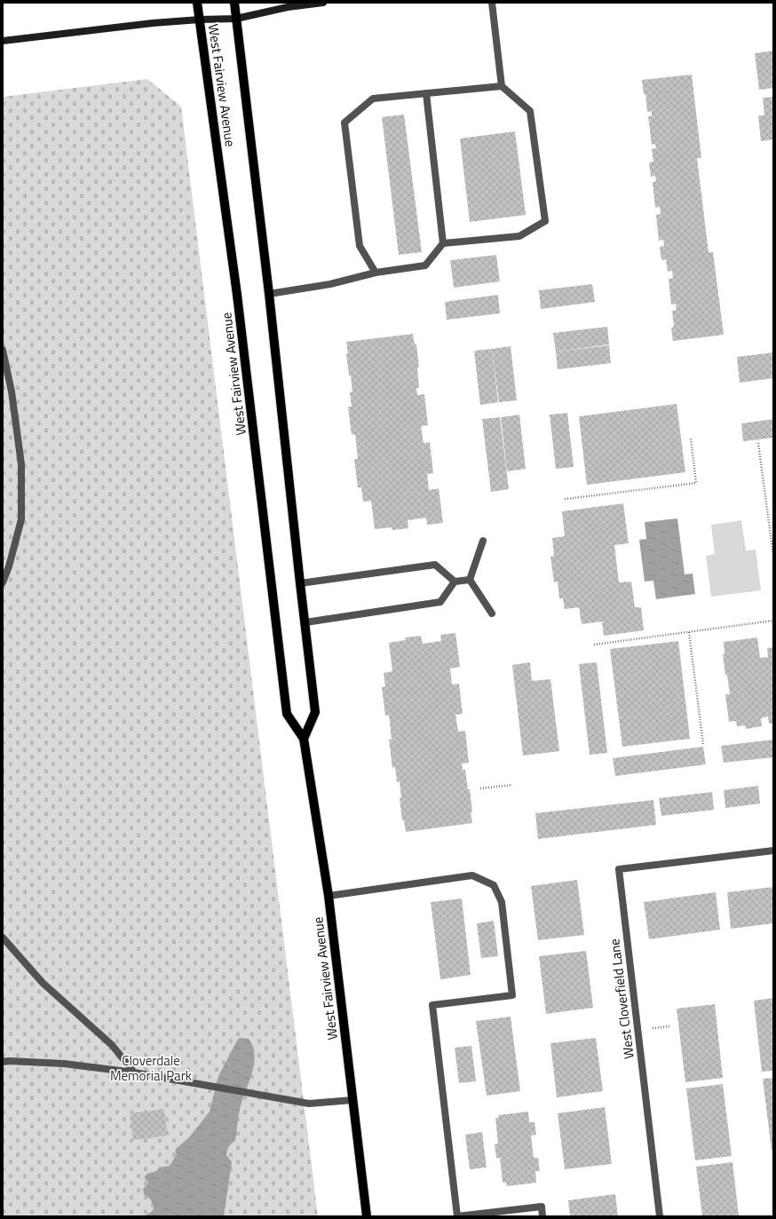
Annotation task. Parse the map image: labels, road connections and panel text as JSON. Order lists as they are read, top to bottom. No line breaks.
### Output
{"streets":{"main road":["West Fairview Avenue"],"street":["West Cloverfield Lane"]},"parks":["Cloverdale Memorial Park"]}
